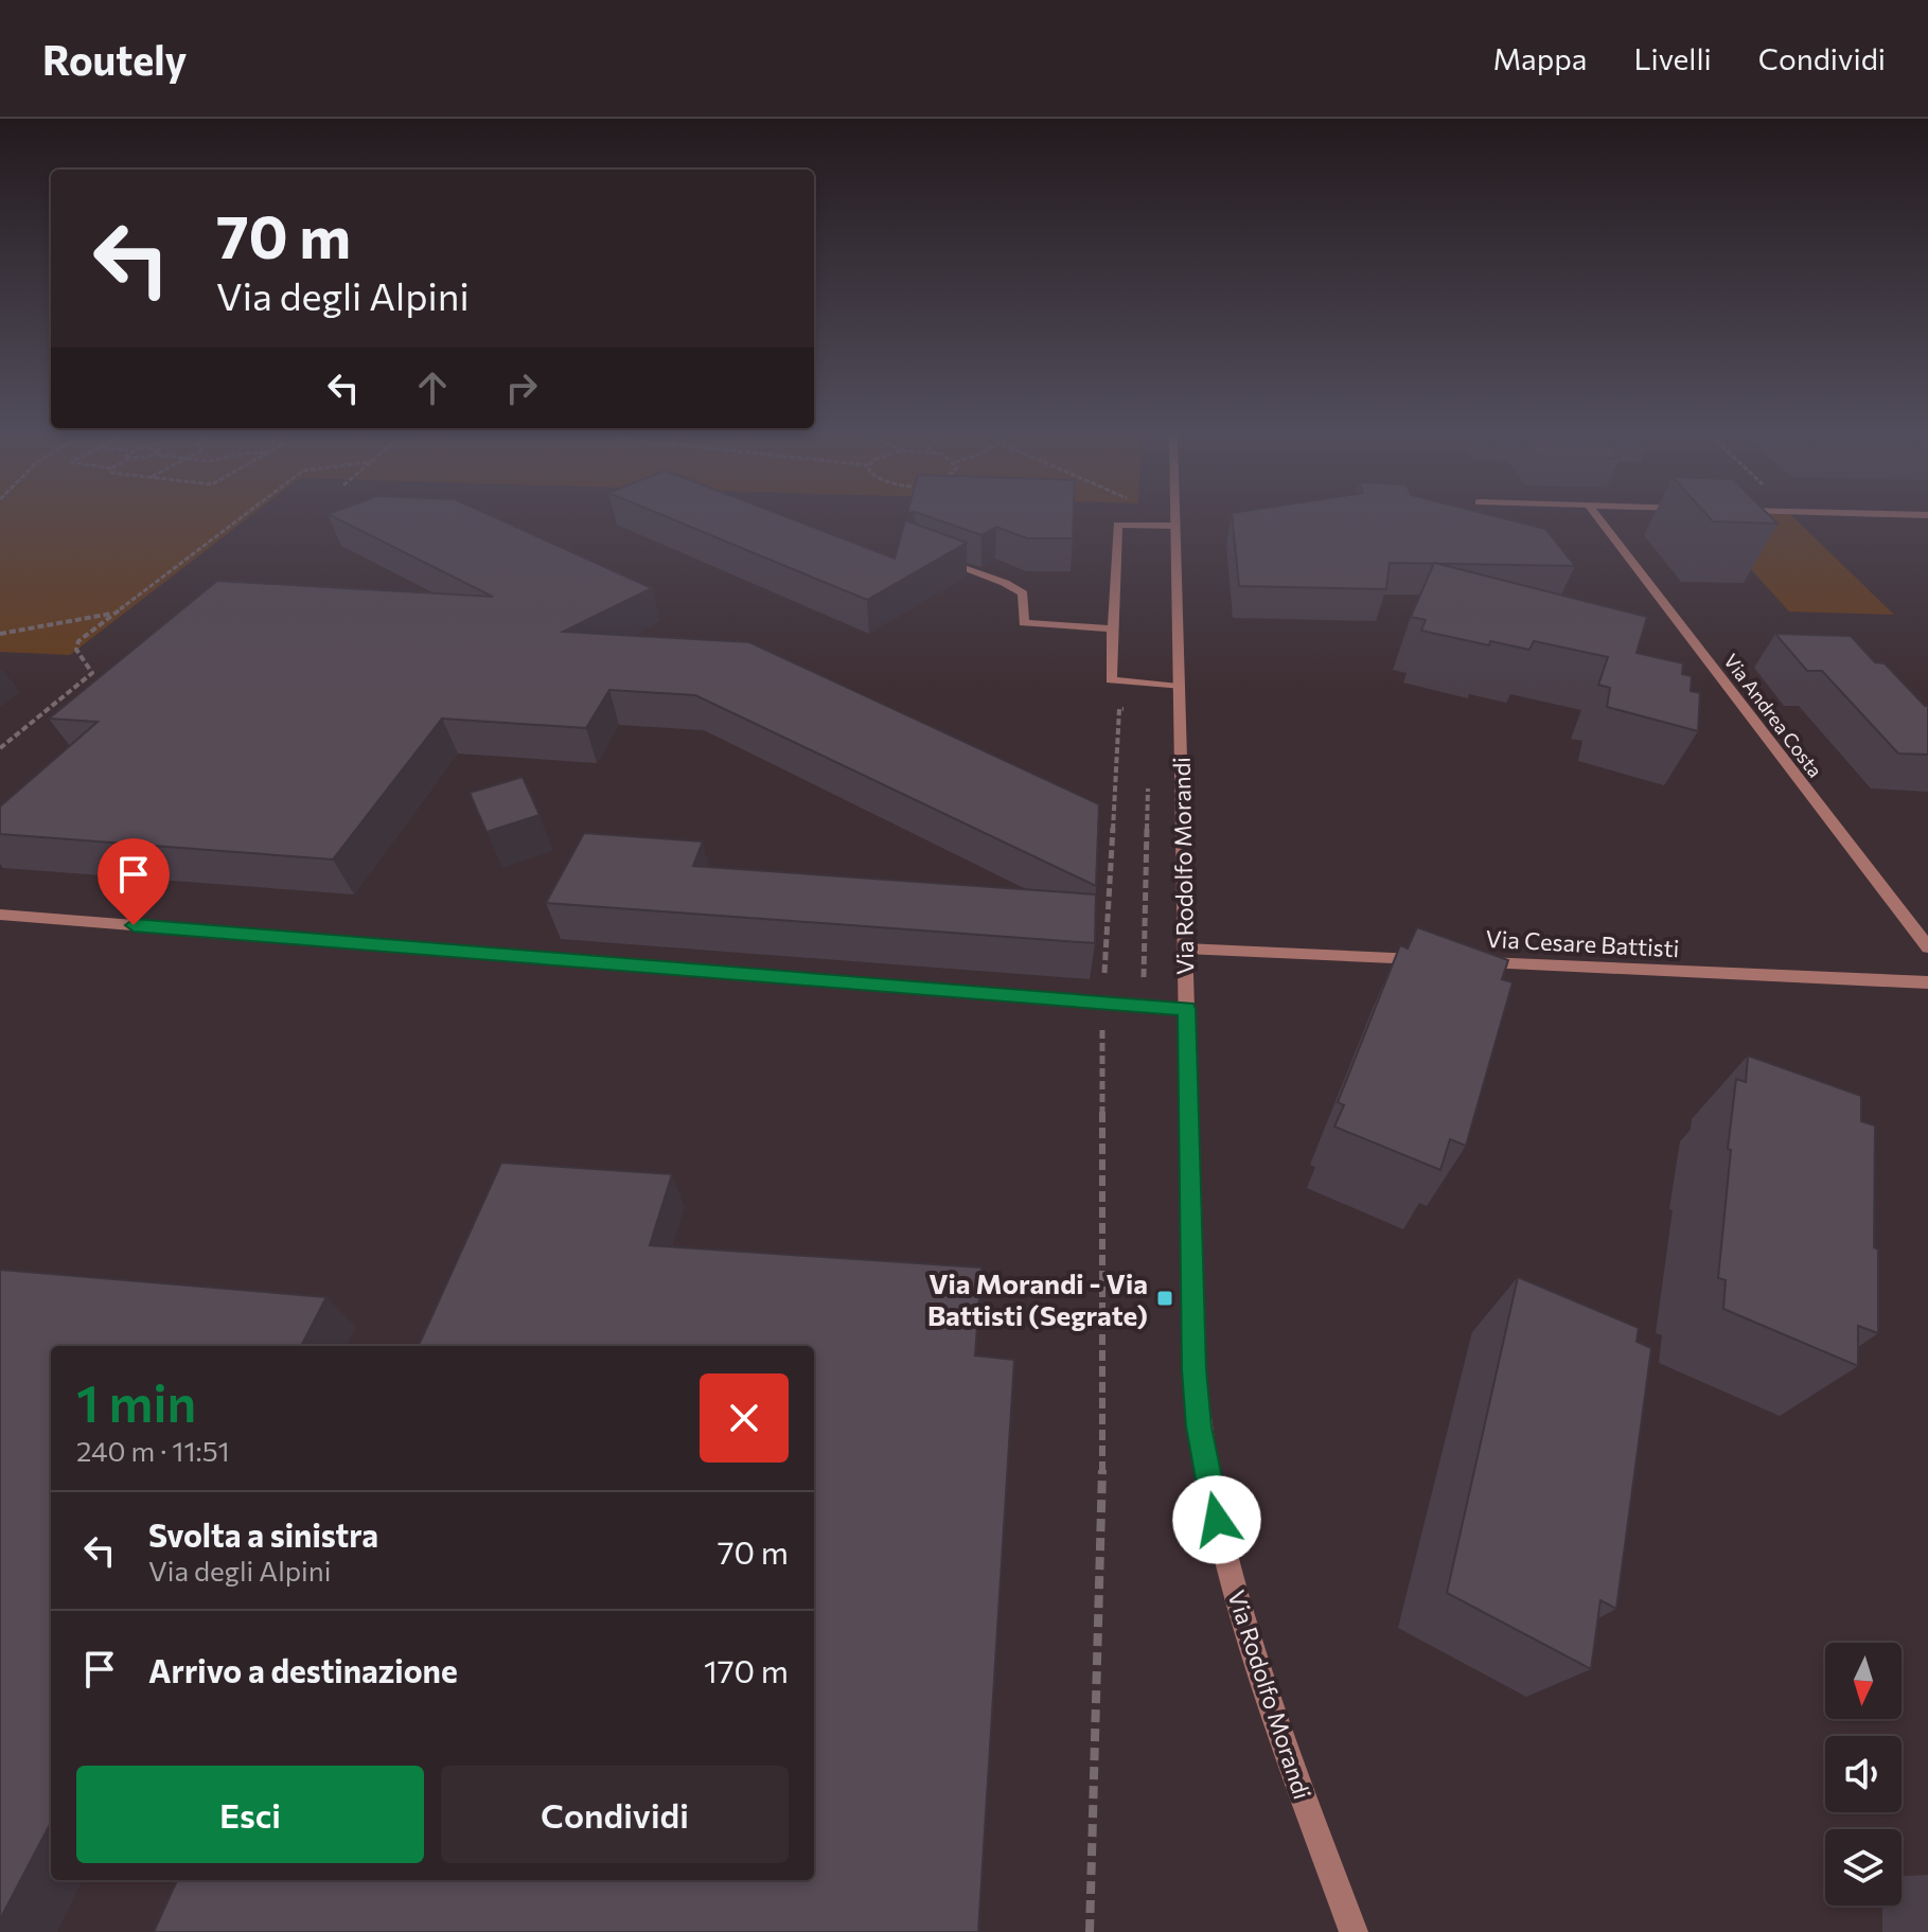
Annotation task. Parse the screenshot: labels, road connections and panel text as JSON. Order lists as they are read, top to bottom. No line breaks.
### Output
{"streets":{"street":["Via Andrea Costa","Via Rodolfo Morandi","Via Cesare Battisti"]},"places":{"transit":["Via Morandi - Via Battisti (Segrate)"]},"north":"bottom","page":{"header":"Routely","nav":["Mappa","Livelli","Condividi"],"turn":["70 m","Via degli Alpini"],"heading":["1 min","240 m · 11:51"],"list":[{"name":"Svolta a sinistra","note":"Via degli Alpini","value":"70 m"},{"name":"Arrivo a destinazione","value":"170 m"}],"buttons":["Esci","Condividi"]}}
